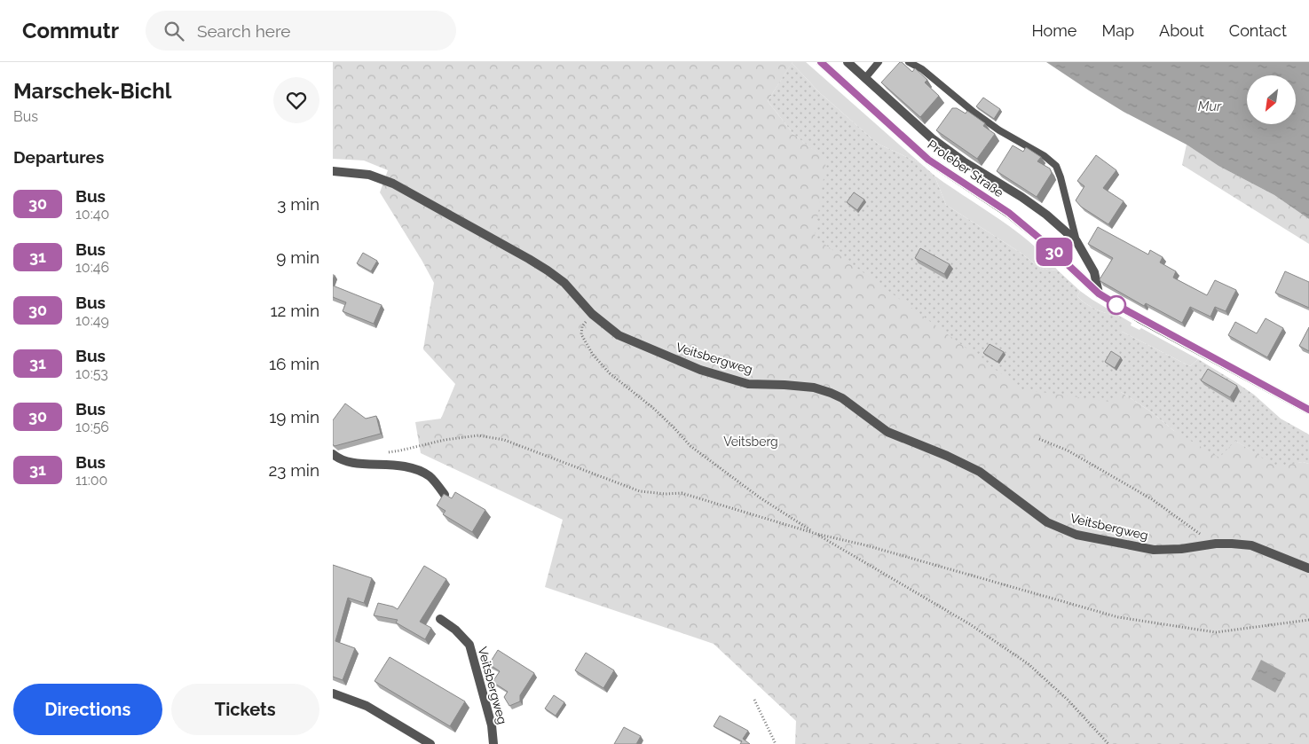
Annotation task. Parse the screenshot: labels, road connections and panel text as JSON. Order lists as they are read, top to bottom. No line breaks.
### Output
{"streets":{"main road":["Proleber Straße"],"street":["Veitsbergweg"]},"water":["Mur"],"parks":["Veitsberg"],"lines":["bus line 30"],"north":"bottom left","page":{"header":"Commutr","search":"Search here","nav":["Home","Map","About","Contact"],"heading":[["Marschek-Bichl","Bus"],"Departures"],"on_map":"30","list":[{"mark":"30","name":"Bus","note":"10:40","value":"3 min"},{"mark":"31","name":"Bus","note":"10:46","value":"9 min"},{"mark":"30","name":"Bus","note":"10:49","value":"12 min"},{"mark":"31","name":"Bus","note":"10:53","value":"16 min"},{"mark":"30","name":"Bus","note":"10:56","value":"19 min"},{"mark":"31","name":"Bus","note":"11:00","value":"23 min"}],"buttons":["Directions","Tickets"]}}
